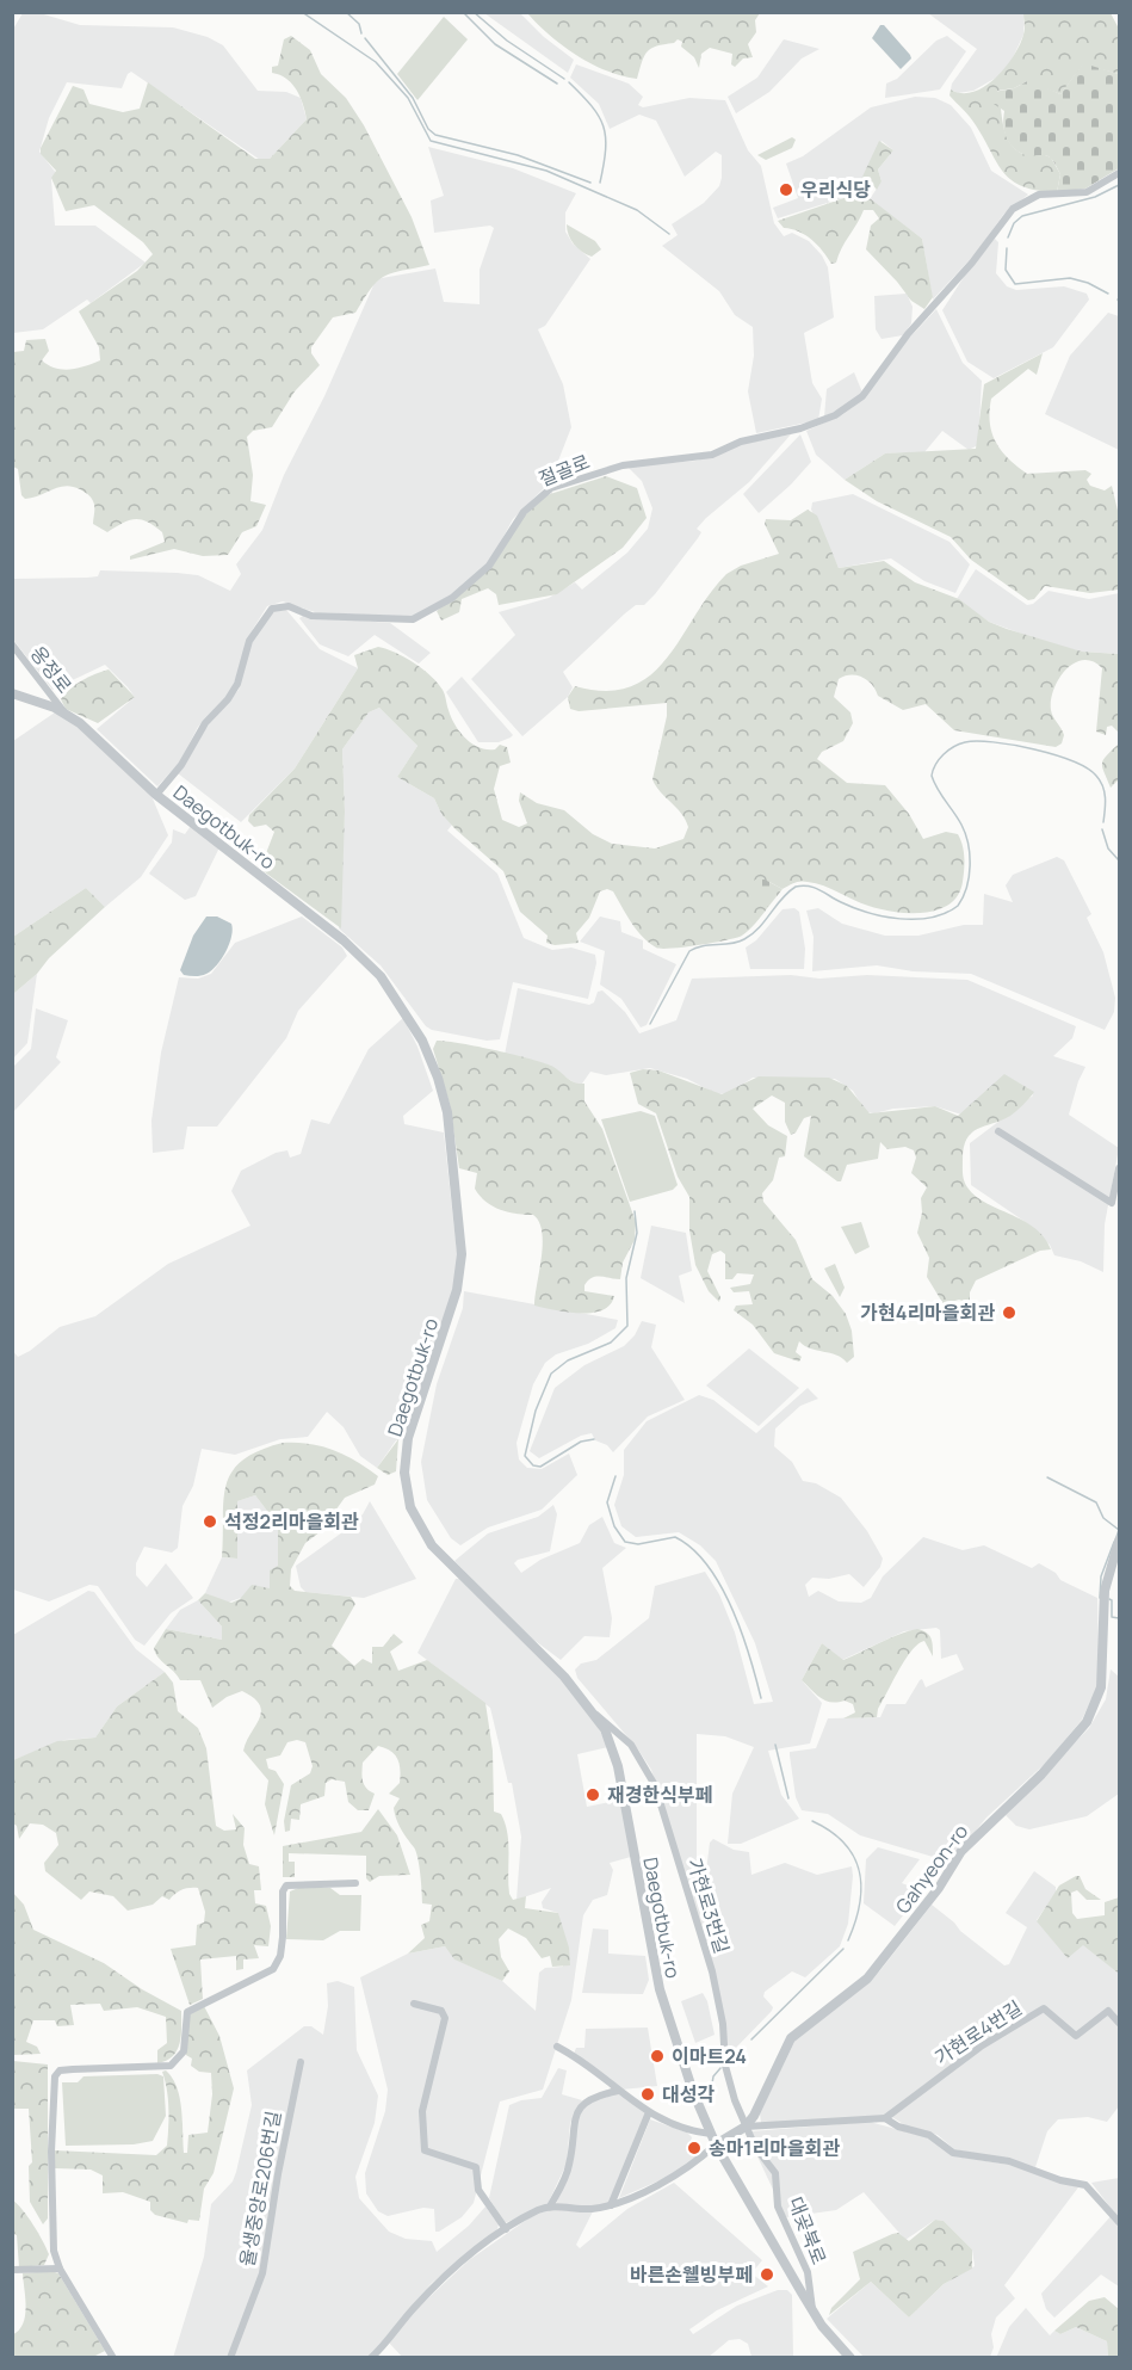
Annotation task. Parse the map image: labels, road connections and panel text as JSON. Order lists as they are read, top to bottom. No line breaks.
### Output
{"streets":{"street":["절골로","옹정로","Daegotbuk-ro","Gahyeon-ro","가현로3번길","가현로4번길","율생중앙로206번길","대곶북로"]},"crossings":[["절골로","Daegotbuk-ro"],["옹정로","Daegotbuk-ro"],["Daegotbuk-ro","Gahyeon-ro"],["Daegotbuk-ro","가현로3번길"],["Daegotbuk-ro","대곶북로"],["Gahyeon-ro","가현로3번길"],["Gahyeon-ro","대곶북로"],["가현로3번길","대곶북로"]],"places":["우리식당","가현4리마을회관","석정2리마을회관","재경한식부페","이마트24","대성각","송마1리마을회관","바른손웰빙부페"]}
